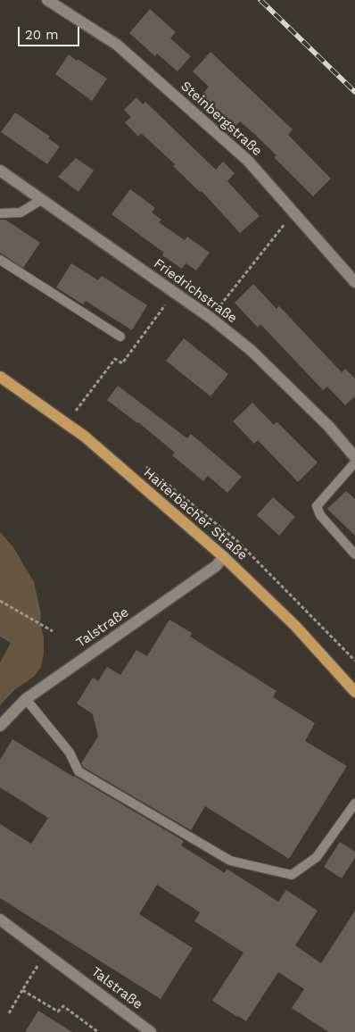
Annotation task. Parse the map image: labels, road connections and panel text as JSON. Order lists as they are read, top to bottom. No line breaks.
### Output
{"streets":{"main road":["Haiterbacher Straße"],"street":["Steinbergstraße","Friedrichstraße","Talstraße"]},"crossings":[["Haiterbacher Straße","Talstraße"]],"scale_bar":"20 m"}
